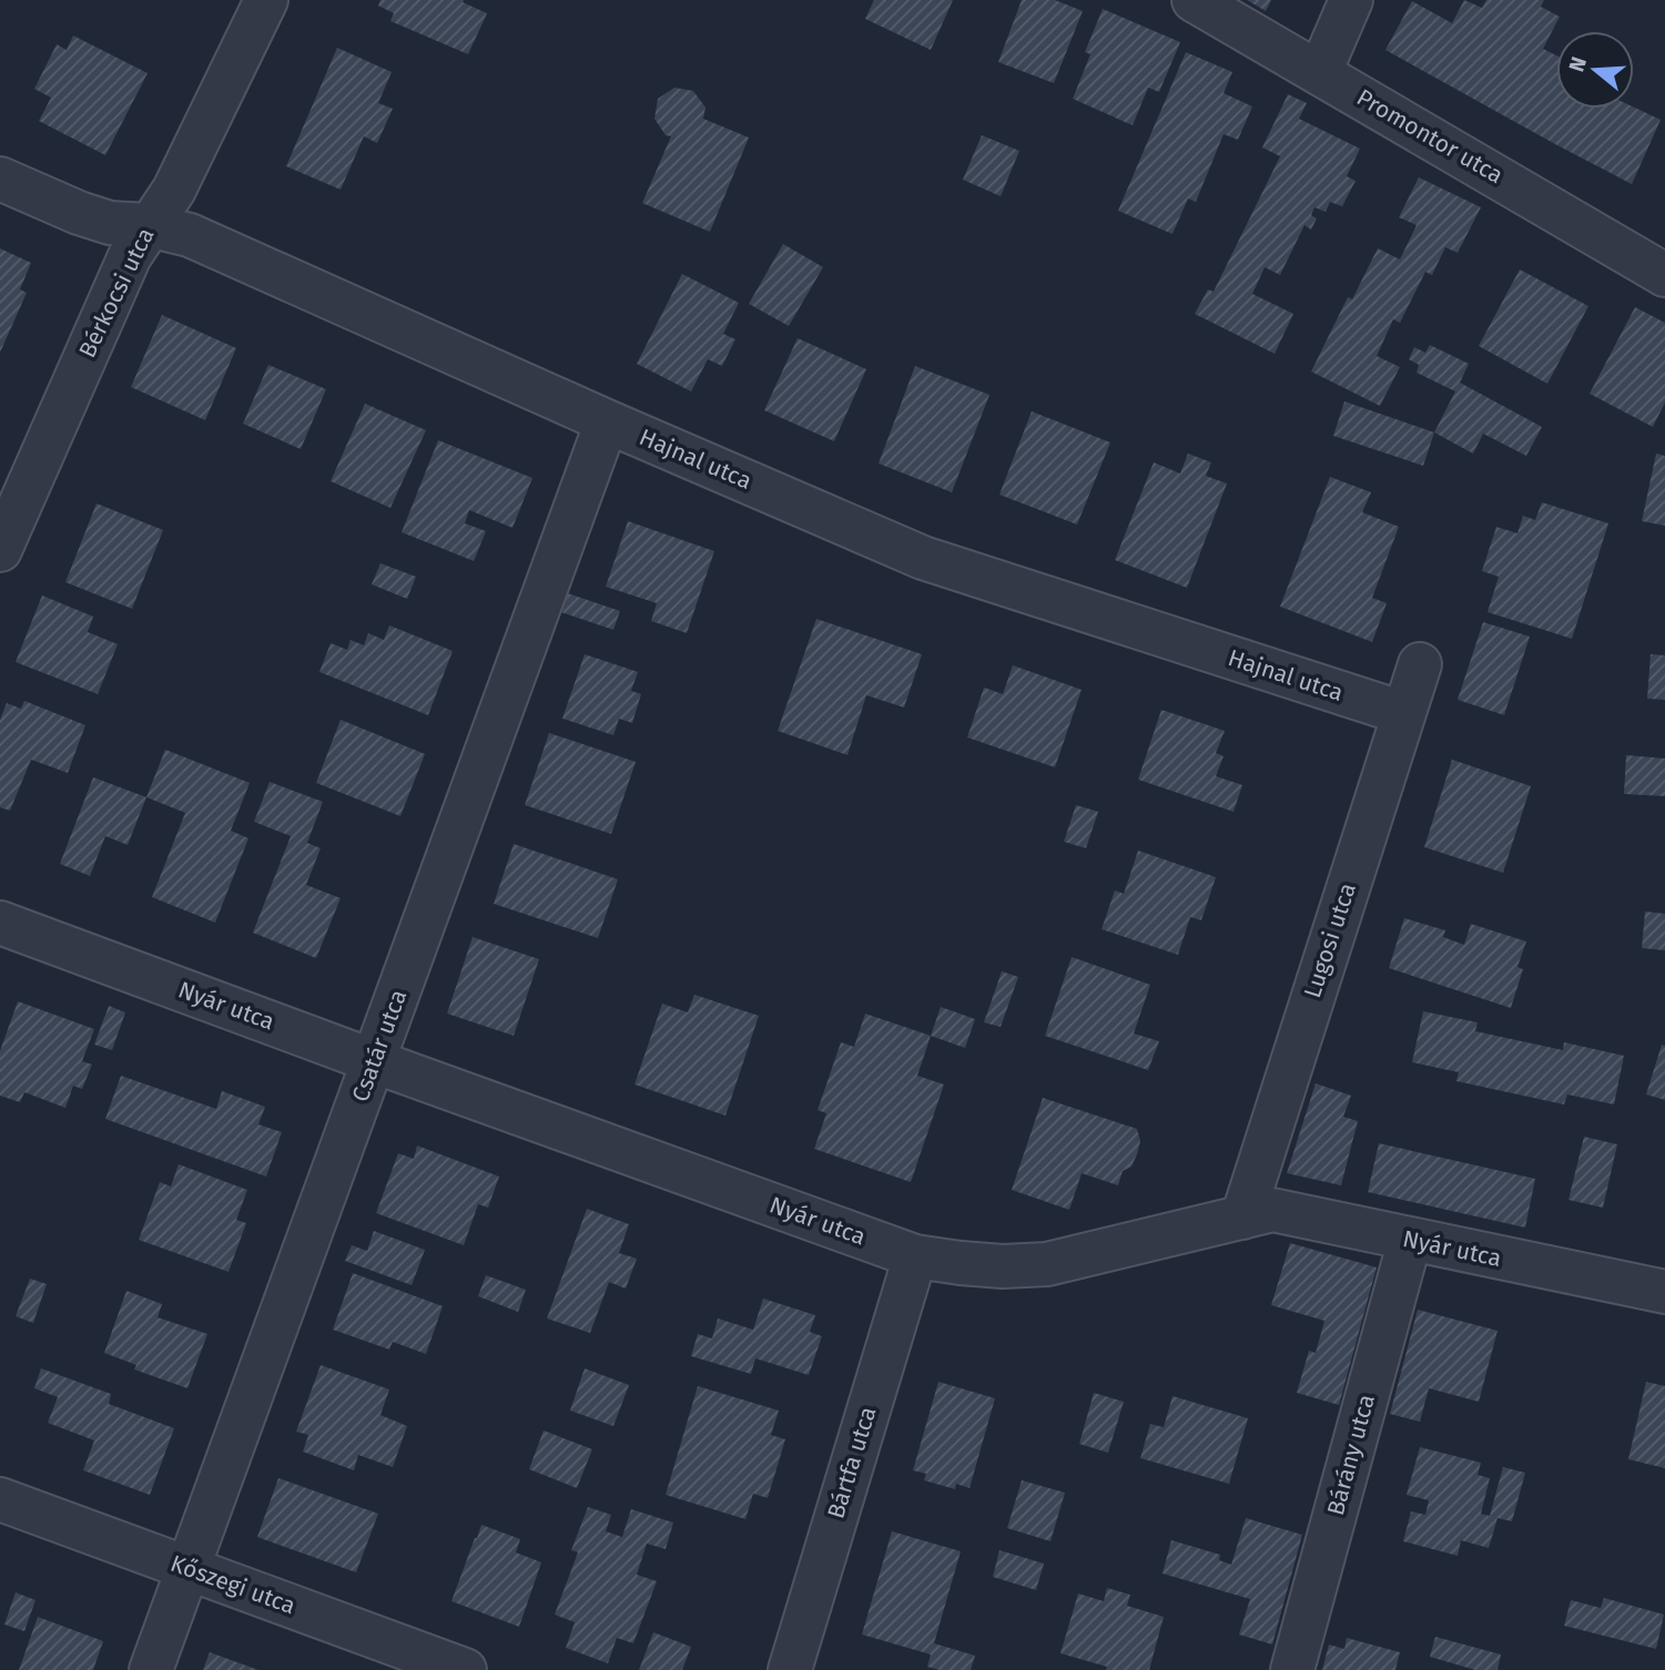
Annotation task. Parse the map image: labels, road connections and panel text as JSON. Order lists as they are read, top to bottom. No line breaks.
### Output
{"streets":{"street":["Promontor utca","Bérkocsi utca","Hajnal utca","Lugosi utca","Nyár utca","Csatár utca","Bárány utca","Bártfa utca","Kőszegi utca"]},"crossings":[["Bérkocsi utca","Hajnal utca"],["Hajnal utca","Lugosi utca"],["Hajnal utca","Csatár utca"],["Lugosi utca","Nyár utca"],["Nyár utca","Csatár utca"],["Nyár utca","Bárány utca"],["Nyár utca","Bártfa utca"],["Csatár utca","Kőszegi utca"]],"north":"left"}
